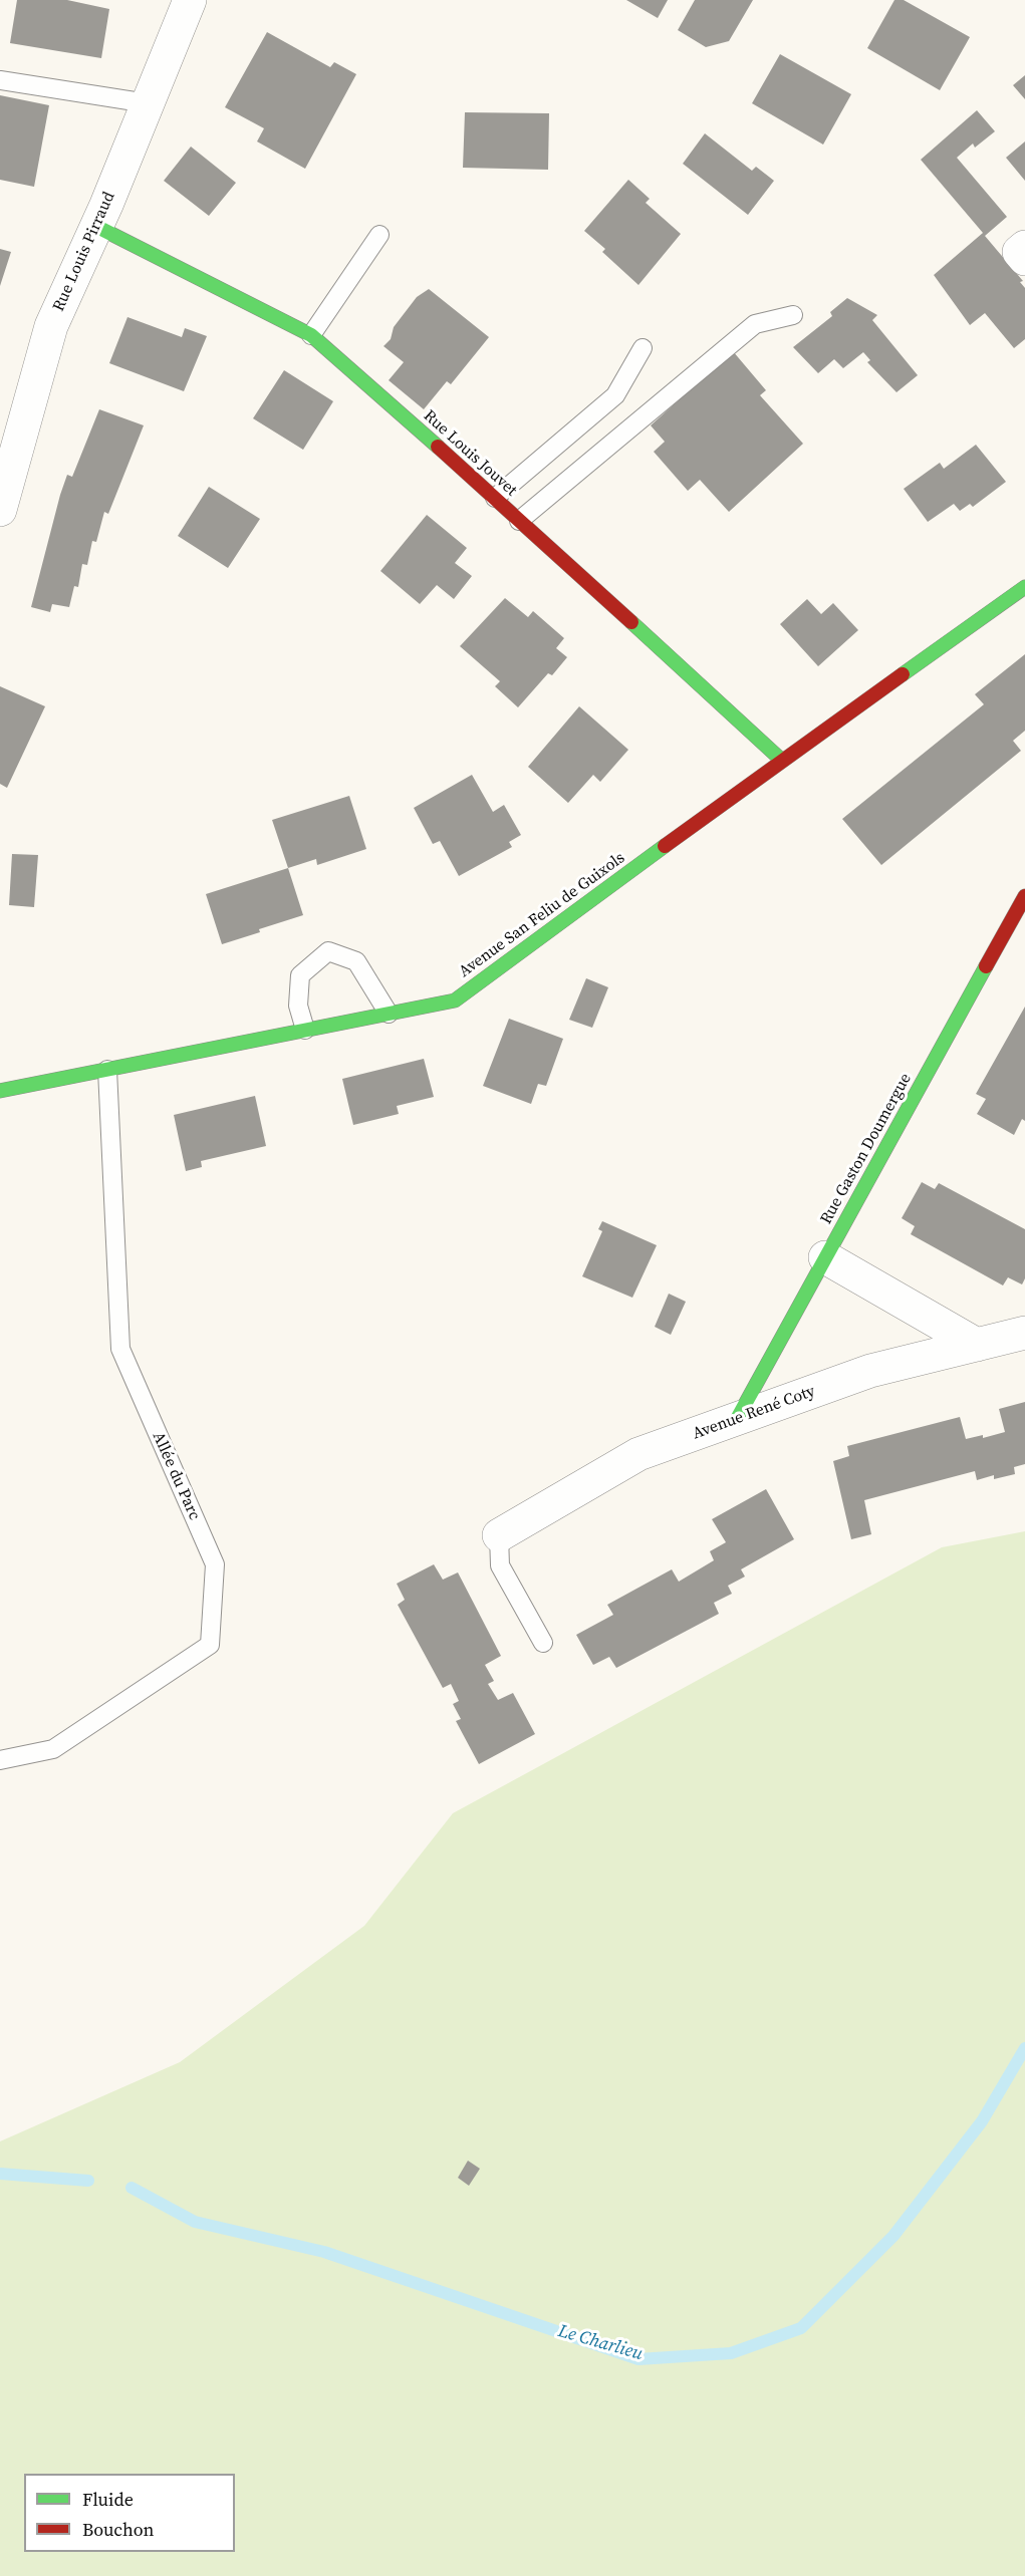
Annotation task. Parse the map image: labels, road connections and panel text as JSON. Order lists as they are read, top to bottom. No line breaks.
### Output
{"streets":{"street":["Rue Louis Pirraud","Rue Louis Jouvet","Avenue San Feliu de Guixols","Rue Gaston Doumergue","Avenue René Coty"],"lane":["Allée du Parc"]},"crossings":[["Rue Louis Pirraud","Rue Louis Jouvet"],["Rue Louis Jouvet","Avenue San Feliu de Guixols"],["Avenue San Feliu de Guixols","Allée du Parc"],["Rue Gaston Doumergue","Avenue René Coty"]],"water":["Le Charlieu"],"legend":["Fluide","Bouchon"]}
